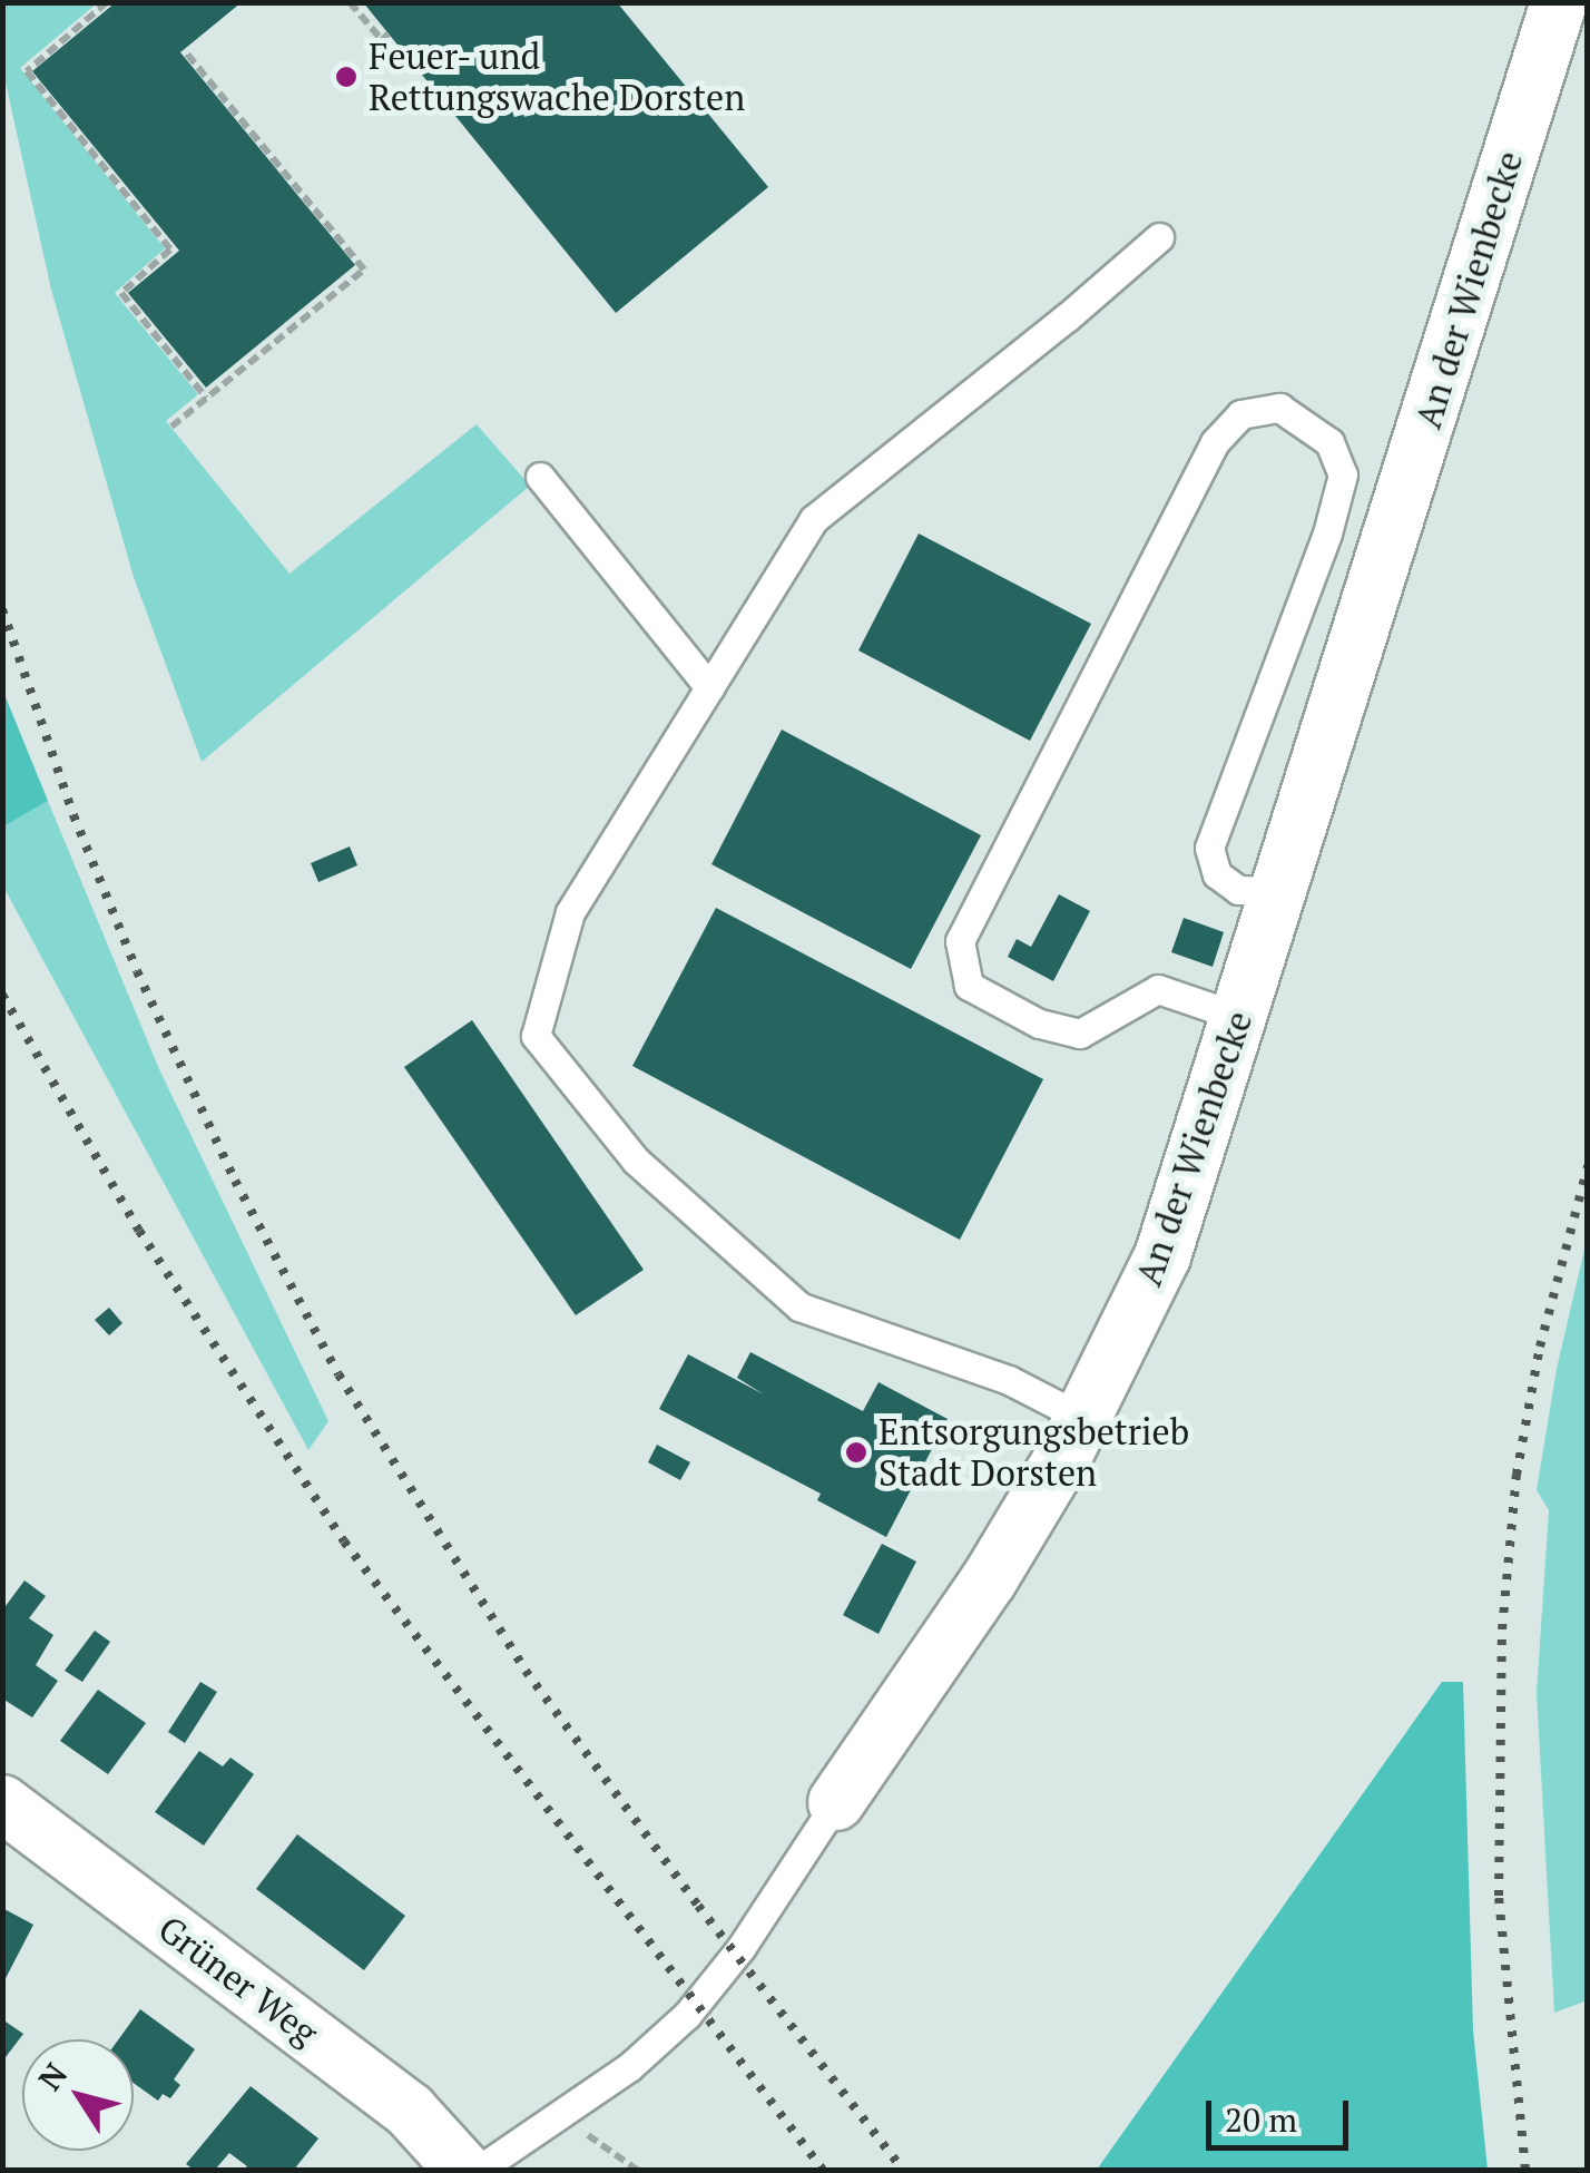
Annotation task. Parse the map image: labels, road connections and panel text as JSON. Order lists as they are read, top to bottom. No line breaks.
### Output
{"streets":{"street":["An der Wienbecke","Grüner Weg"]},"places":["Feuer- und Rettungswache Dorsten","Entsorgungsbetrieb Stadt Dorsten"],"scale_bar":"20 m","north":"top left"}
